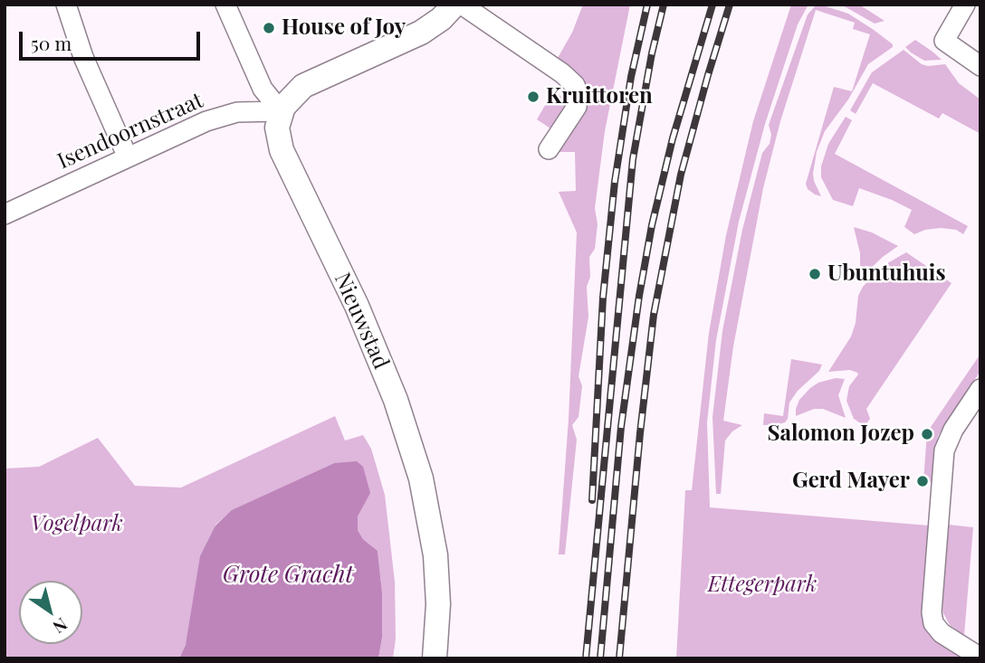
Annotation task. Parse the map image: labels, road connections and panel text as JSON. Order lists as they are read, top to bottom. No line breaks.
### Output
{"streets":{"street":["Isendoornstraat","Nieuwstad"]},"crossings":[["Isendoornstraat","Nieuwstad"]],"water":["Grote Gracht"],"parks":["Vogelpark","Ettegerpark"],"places":["House of Joy","Kruittoren","Ubuntuhuis","Salomon Jozep","Gerd Mayer"],"scale_bar":"50 m","north":"bottom right"}
